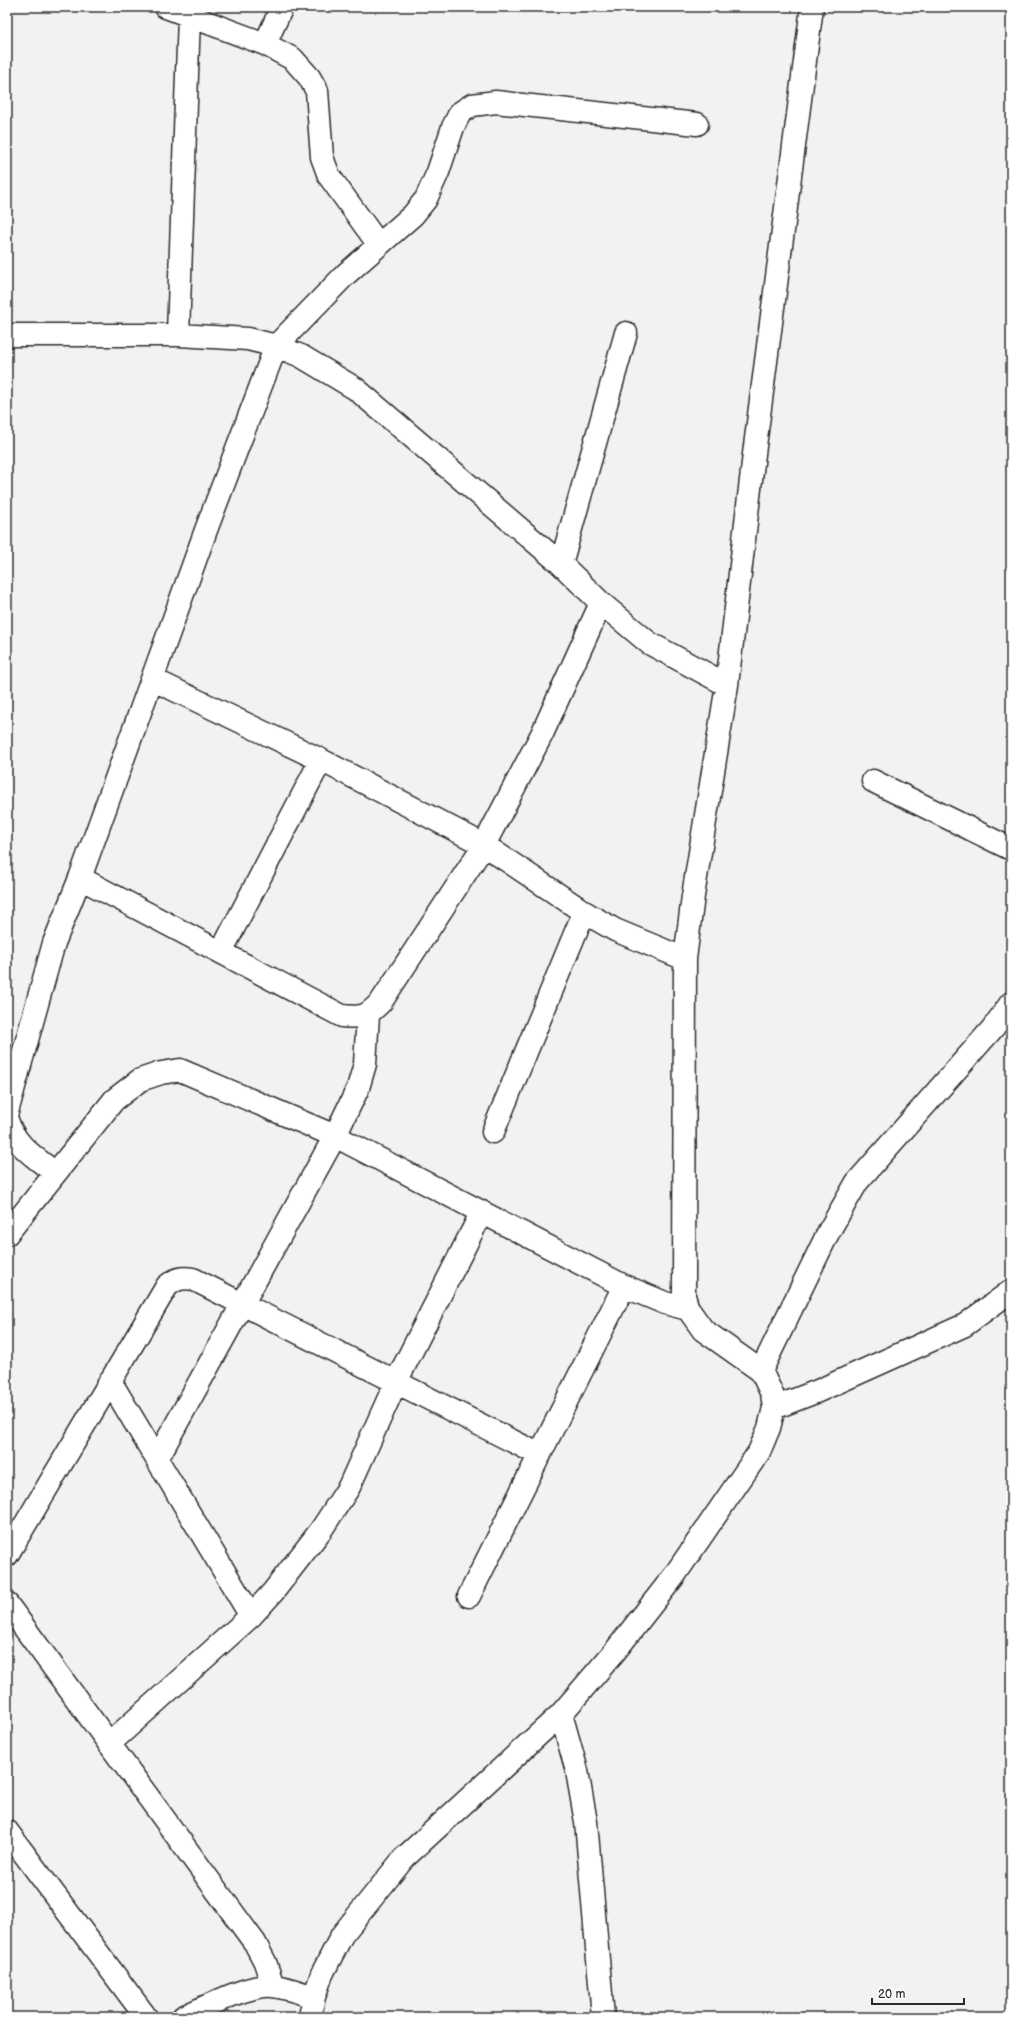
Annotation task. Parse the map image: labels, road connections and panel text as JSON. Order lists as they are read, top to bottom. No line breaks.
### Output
{"scale_bar":"20 m"}
